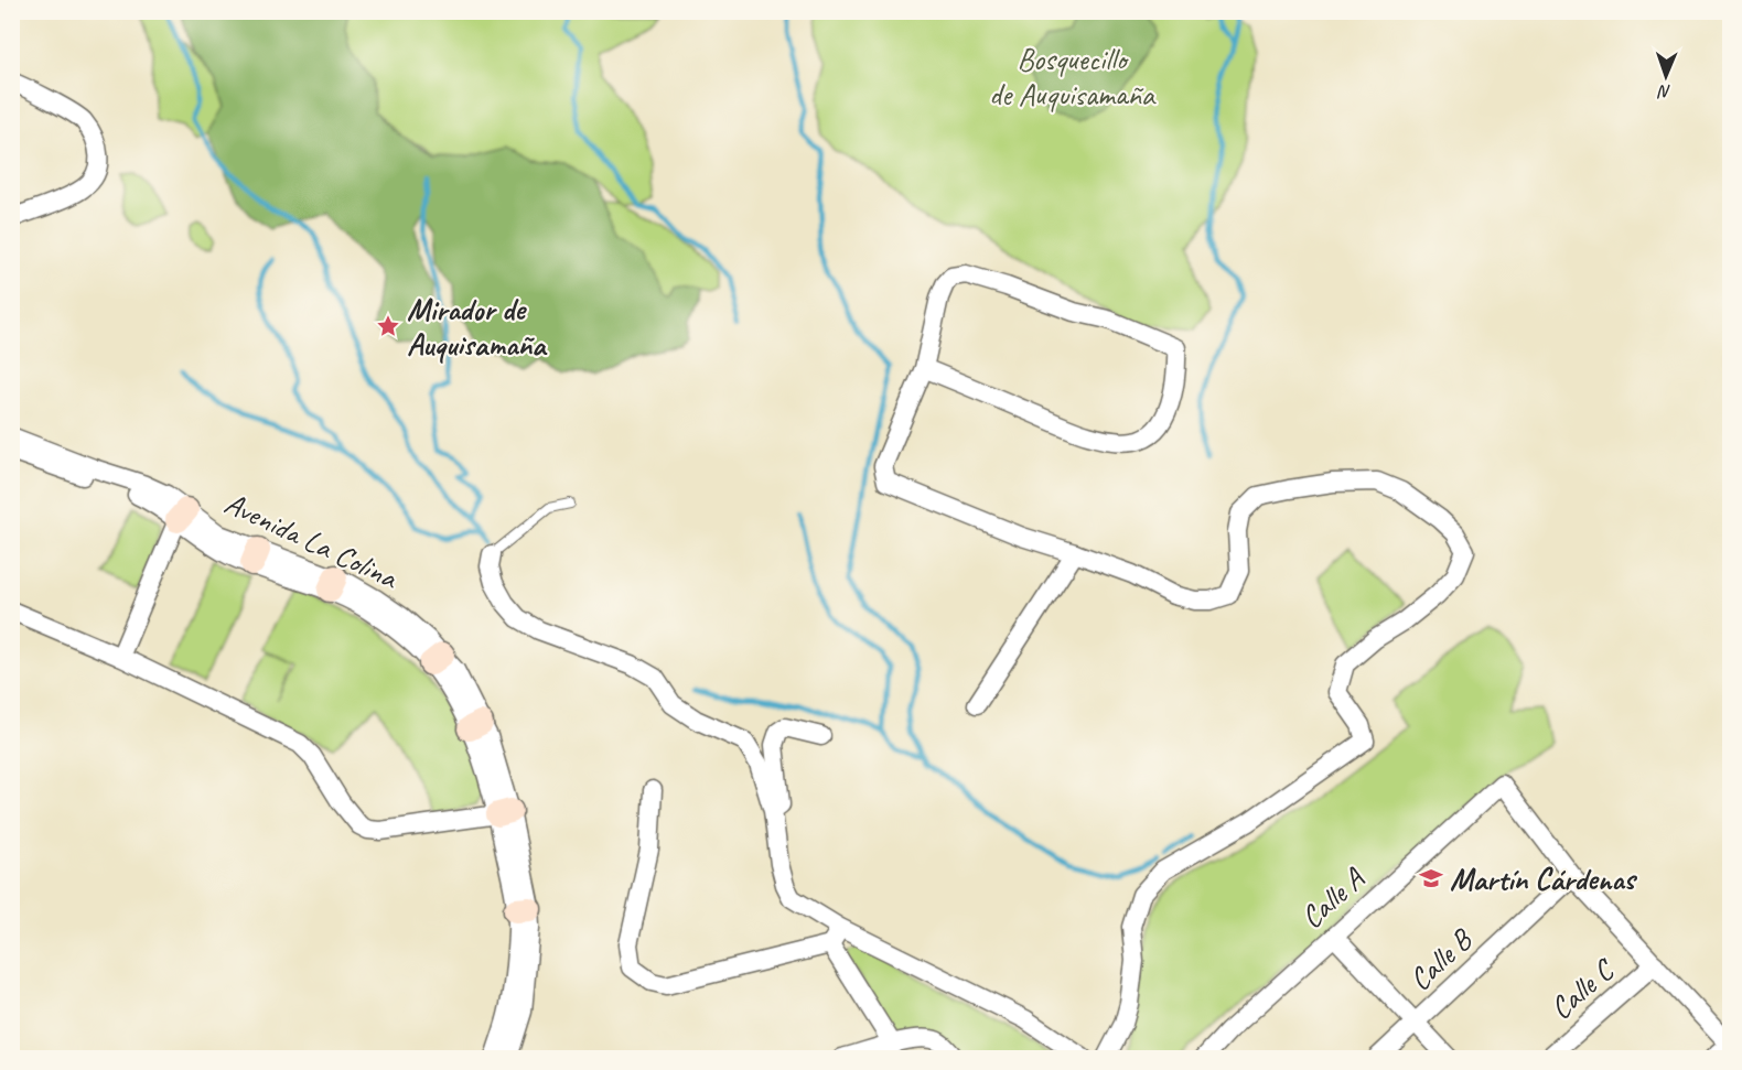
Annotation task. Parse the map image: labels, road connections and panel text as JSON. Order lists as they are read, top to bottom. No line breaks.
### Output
{"streets":{"street":["Avenida La Colina","Calle A","Calle B","Calle C"]},"crossings":[["Calle A","Calle B"]],"parks":["Bosquecillo de Auquisamaña"],"places":{"place":["Mirador de Auquisamaña"],"school or university":["Martín Cárdenas"]},"north":"bottom"}
